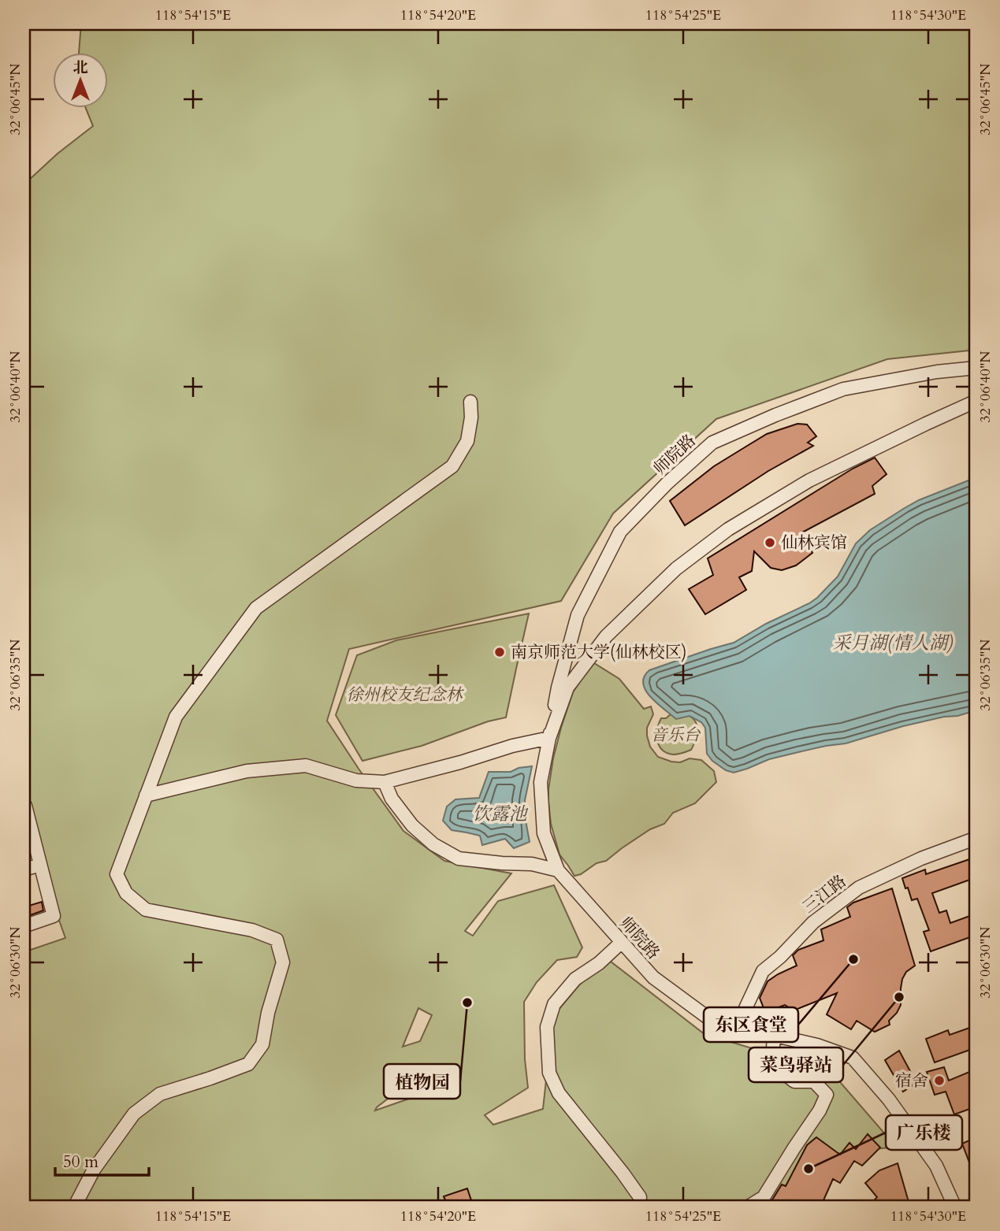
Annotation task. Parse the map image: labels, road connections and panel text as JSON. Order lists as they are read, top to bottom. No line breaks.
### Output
{"streets":{"street":["师院路","三江路"]},"crossings":[["师院路","三江路"]],"water":["采月湖(情人湖)","饮露池"],"parks":["徐州校友纪念林","音乐台"],"places":["仙林宾馆","南京师范大学(仙林校区)","东区食堂","菜鸟驿站","植物园","宿舍","广乐楼"],"scale_bar":"50 m","north":"top","coordinates":["118°54'15\"E","118°54'20\"E","118°54'25\"E","118°54'30\"E","32°06'45\"N","32°06'40\"N","32°06'35\"N","32°06'30\"N"]}
